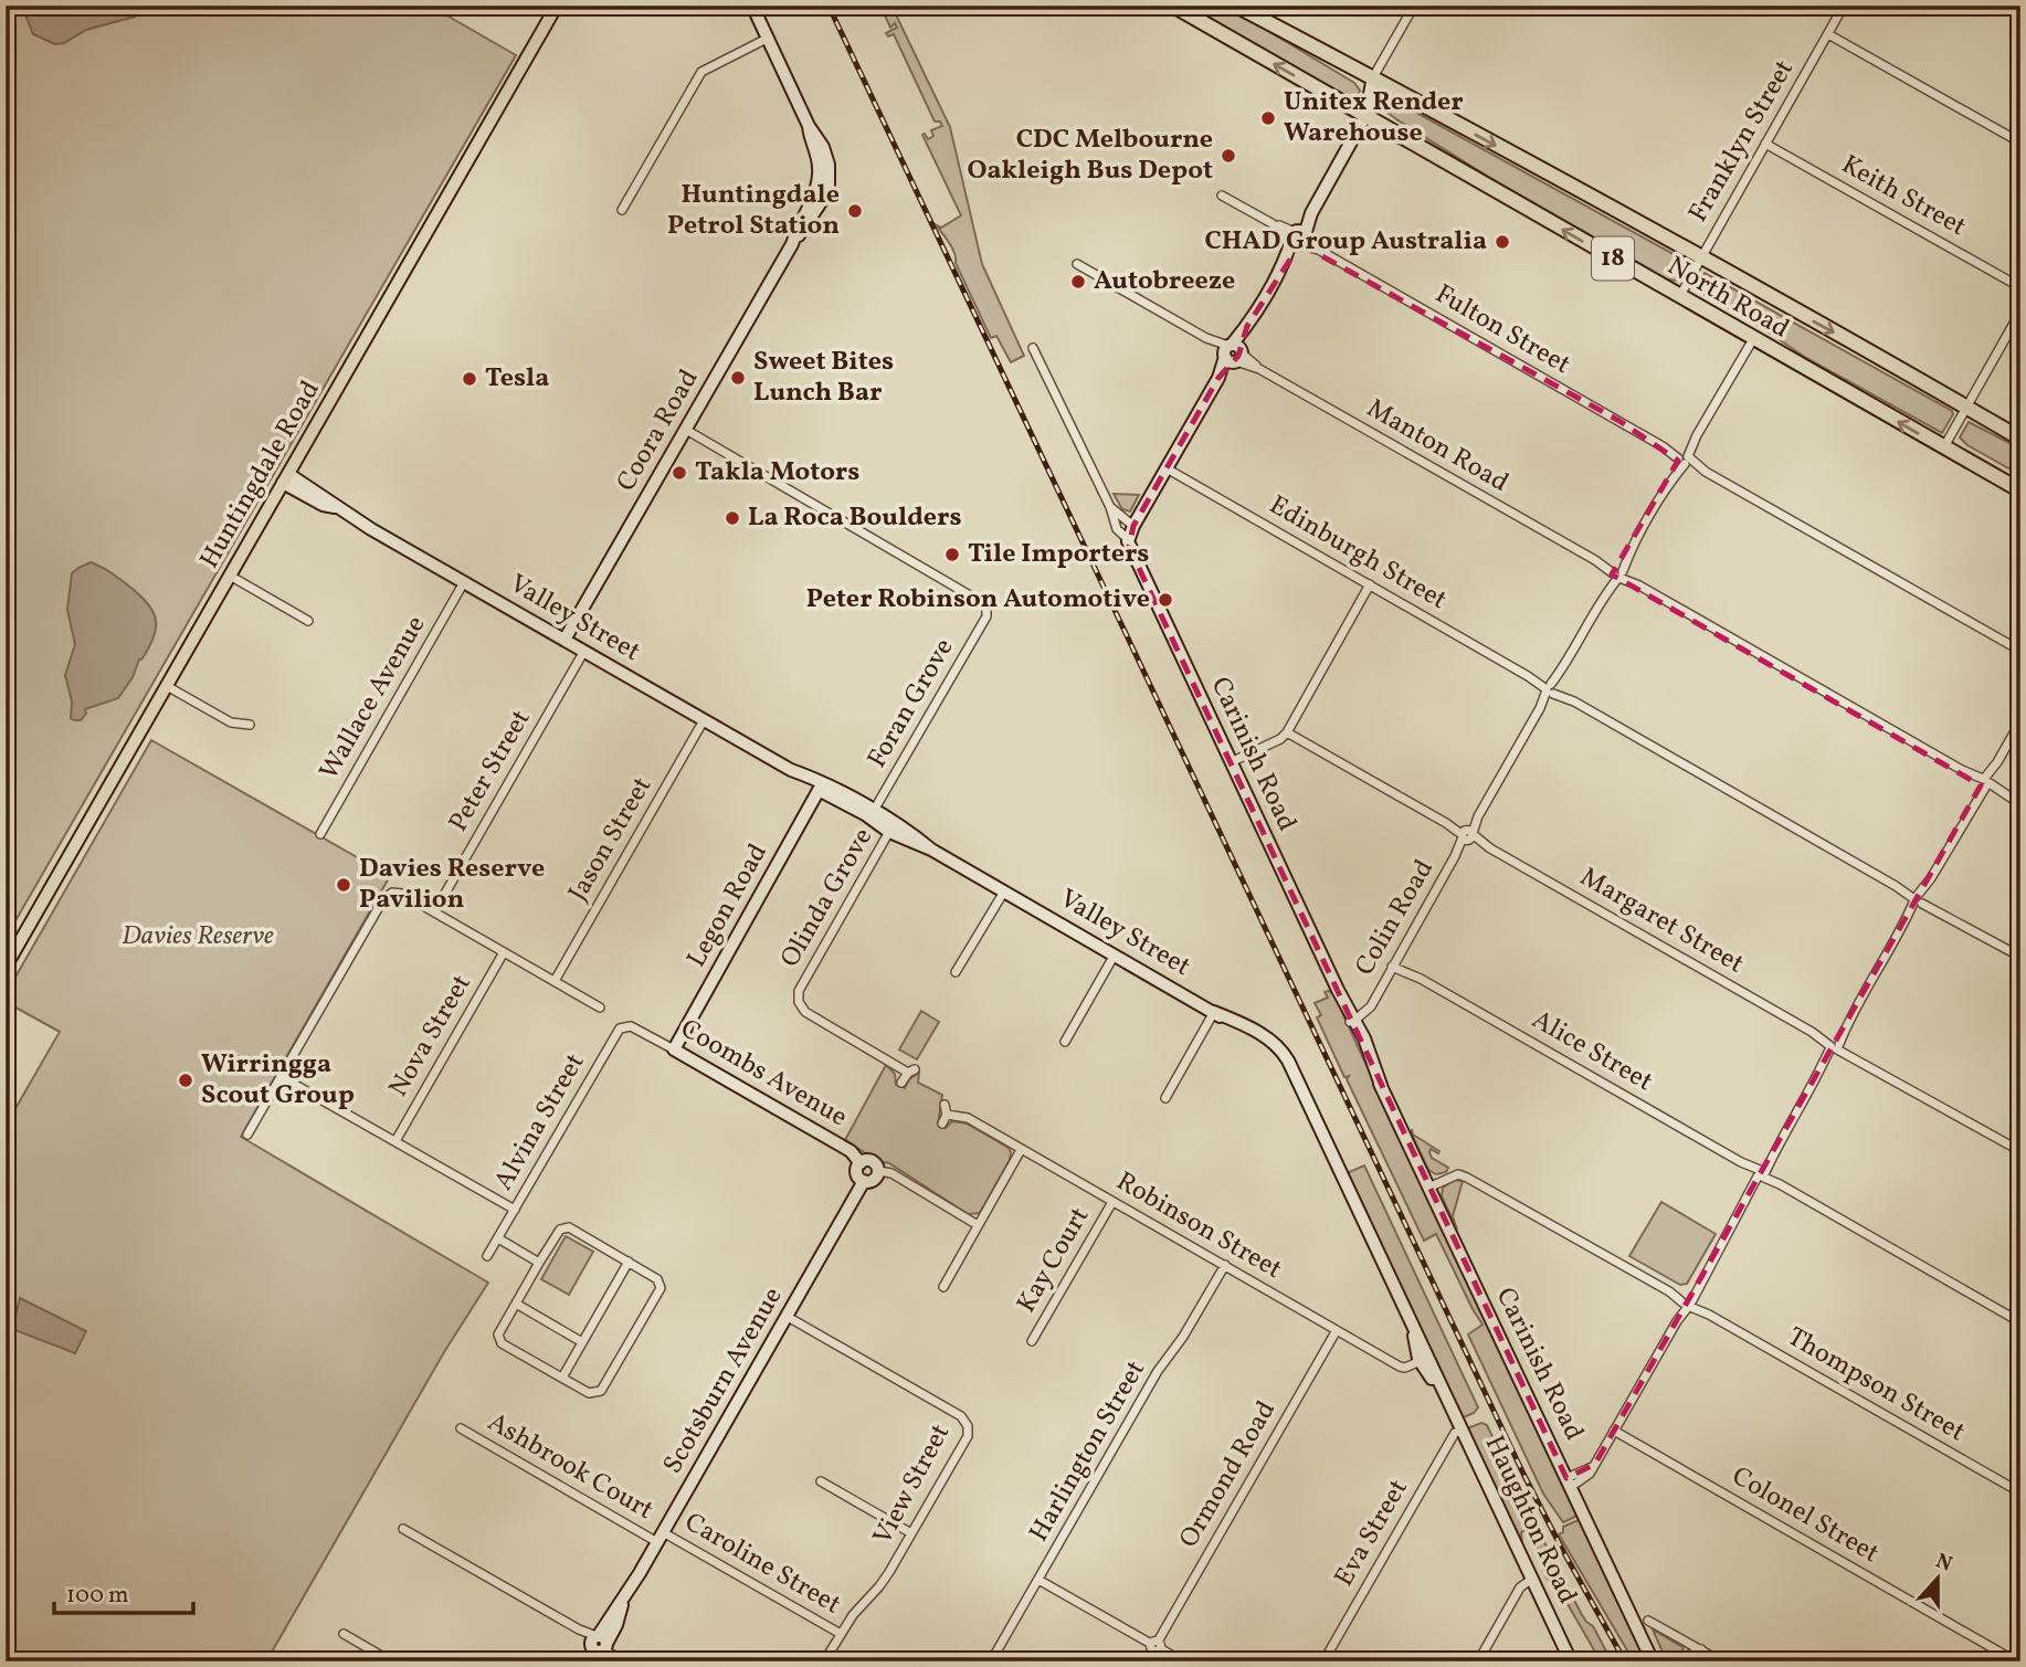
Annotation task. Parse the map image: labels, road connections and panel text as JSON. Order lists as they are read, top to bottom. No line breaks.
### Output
{"streets":{"highway":["18","North Road"],"main road":["Huntingdale Road"],"street":["Franklyn Street","Keith Street","Fulton Street","Coora Road","Manton Road","Edinburgh Street","Valley Street","Wallace Avenue","Foran Grove","Carinish Road","Peter Street","Jason Street","Olinda Grove","Legon Road","Colin Road","Margaret Street","Nova Street","Alice Street","Coombs Avenue","Alvina Street","Robinson Street","Kay Court","Scotsburn Avenue","Thompson Street","Harlington Street","Ashbrook Court","Ormond Road","View Street","Colonel Street","Haughton Road","Eva Street","Caroline Street"]},"crossings":[["Franklyn Street","Keith Street"],["Franklyn Street","North Road"],["North Road","Colin Road"],["Fulton Street","Colin Road"],["Coora Road","Valley Street"],["Coora Road","Foran Grove"],["Manton Road","Colin Road"],["Huntingdale Road","Valley Street"],["Edinburgh Street","Colin Road"],["Valley Street","Wallace Avenue"],["Valley Street","Foran Grove"],["Valley Street","Peter Street"],["Valley Street","Jason Street"],["Valley Street","Olinda Grove"],["Valley Street","Legon Road"],["Valley Street","Haughton Road"],["Carinish Road","Colin Road"],["Carinish Road","Thompson Street"],["Legon Road","Coombs Avenue"],["Colin Road","Margaret Street"],["Colin Road","Alice Street"],["Coombs Avenue","Alvina Street"],["Coombs Avenue","Scotsburn Avenue"],["Robinson Street","Kay Court"],["Robinson Street","Harlington Street"],["Robinson Street","Ormond Road"],["Robinson Street","Haughton Road"],["Scotsburn Avenue","Ashbrook Court"],["Scotsburn Avenue","View Street"],["Scotsburn Avenue","Caroline Street"],["Ashbrook Court","Caroline Street"],["View Street","Caroline Street"],["Haughton Road","Eva Street"]],"parks":["Davies Reserve"],"places":["Unitex Render Warehouse","CDC Melbourne Oakleigh Bus Depot","Huntingdale Petrol Station","CHAD Group Australia","Autobreeze","Sweet Bites Lunch Bar","Tesla","Takla Motors","La Roca Boulders","Tile Importers","Peter Robinson Automotive","Davies Reserve Pavilion","Wirringga Scout Group"],"scale_bar":"100 m","north":"top"}
